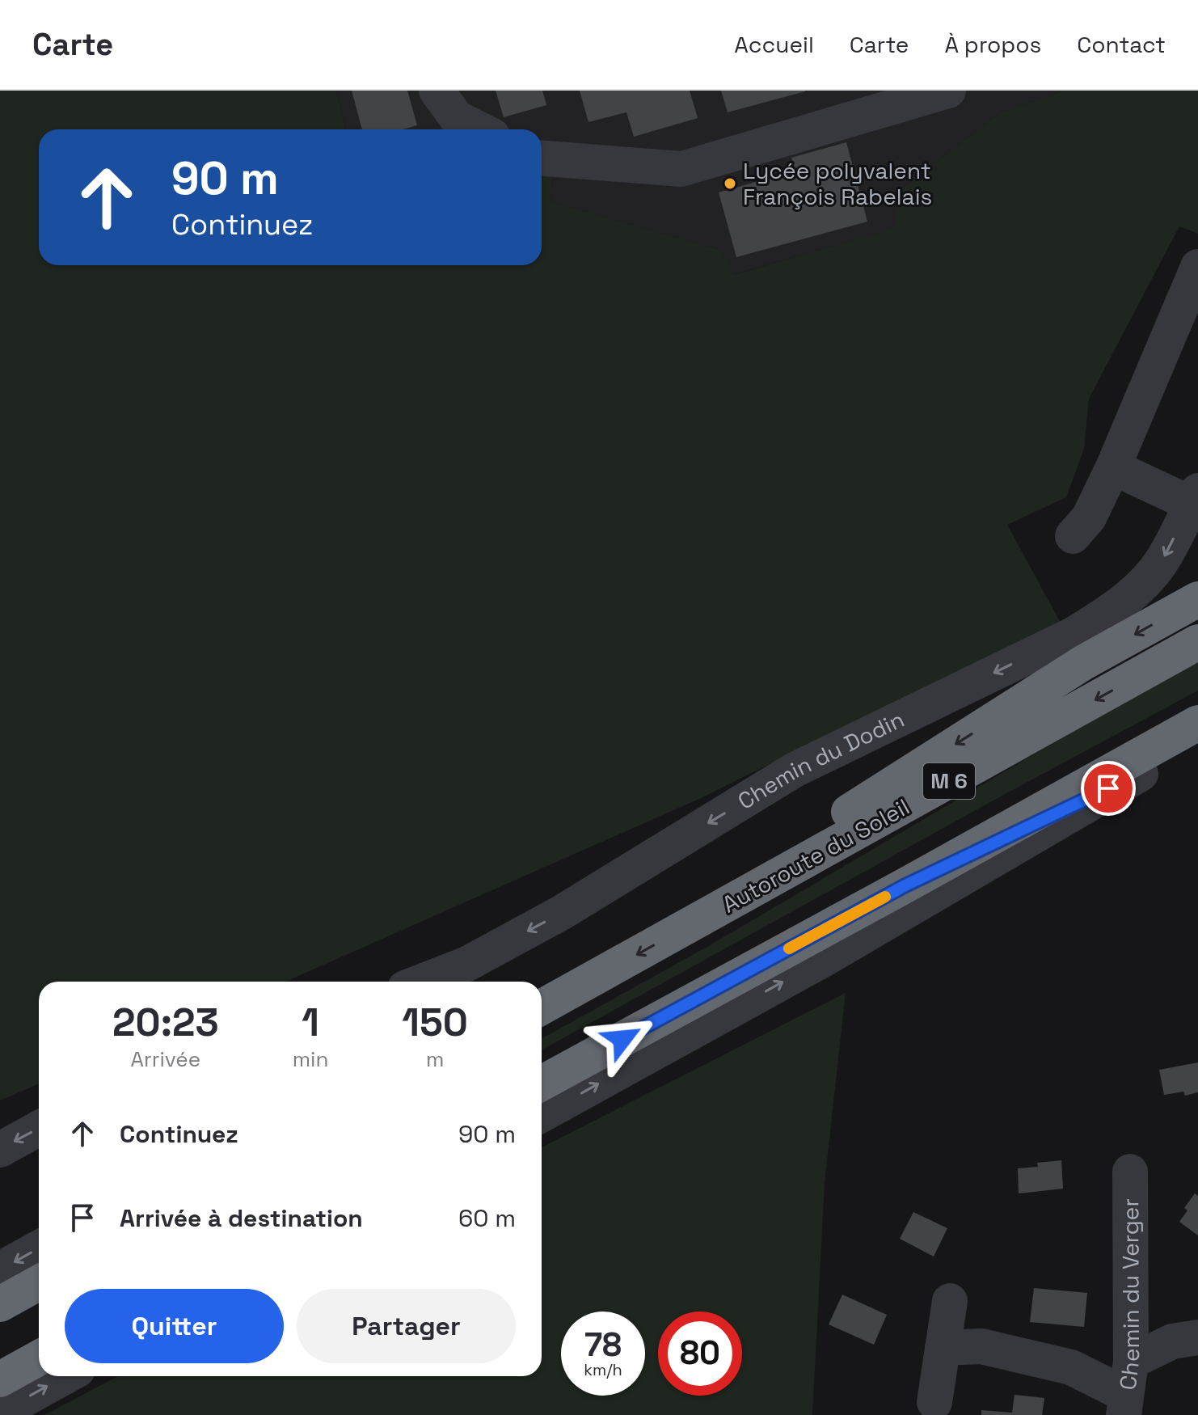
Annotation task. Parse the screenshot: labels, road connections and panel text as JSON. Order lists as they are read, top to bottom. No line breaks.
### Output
{"streets":{"highway":["M 6","Autoroute du Soleil"],"street":["Chemin du Dodin","Chemin du Verger"]},"places":["Lycée polyvalent François Rabelais"],"page":{"header":"Carte","nav":["Accueil","Carte","À propos","Contact"],"turn":["90 m","Continuez"],"eta":["20:23","Arrivée","1","min","150","m"],"list":[{"name":"Continuez","value":"90 m"},{"name":"Arrivée à destination","value":"60 m"}],"buttons":["Quitter","Partager"],"speed":"78 km/h","limit":"80"}}
